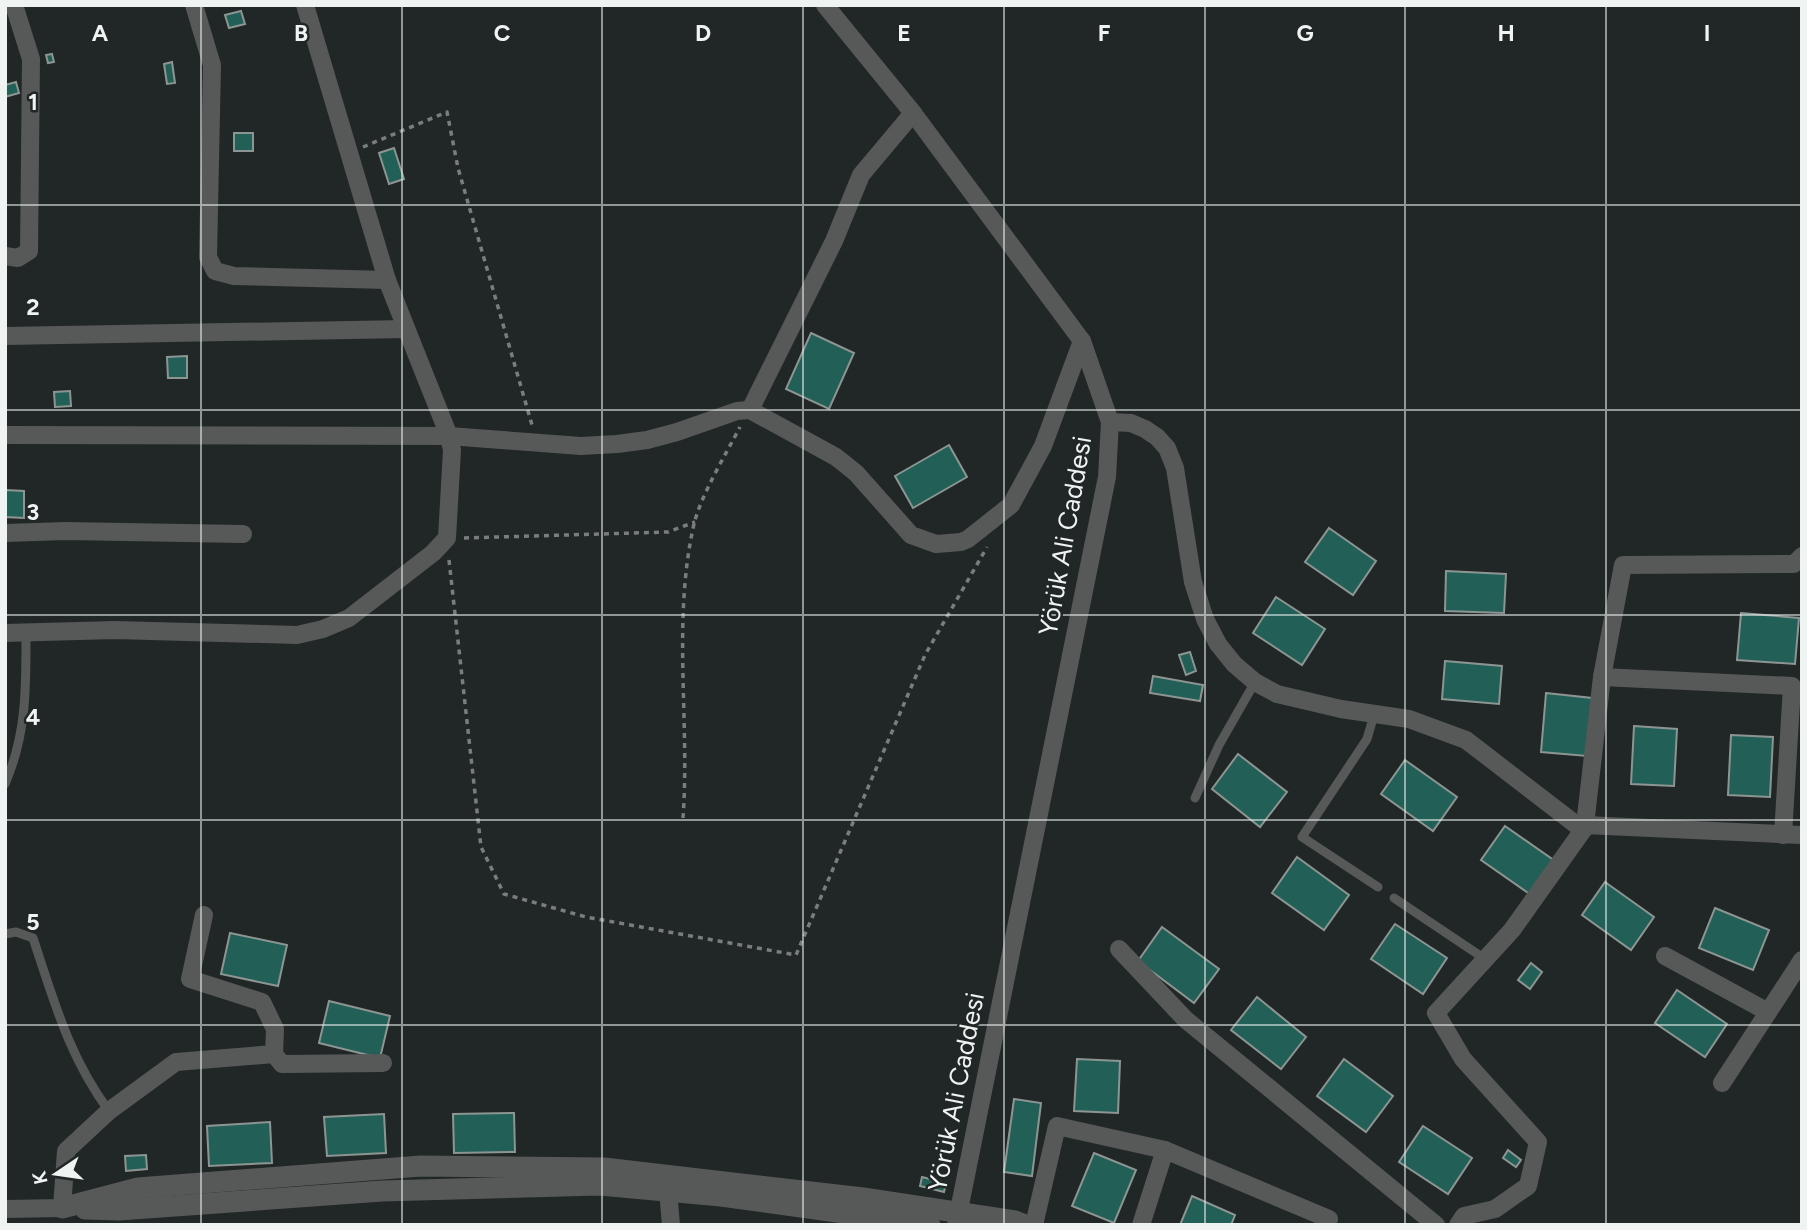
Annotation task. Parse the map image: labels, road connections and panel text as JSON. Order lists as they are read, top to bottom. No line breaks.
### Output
{"streets":{"street":["Yörük Ali Caddesi"]},"north":"left","grid":{"columns":["A","B","C","D","E","F","G","H","I"],"rows":["1","2","3","4","5"]}}
